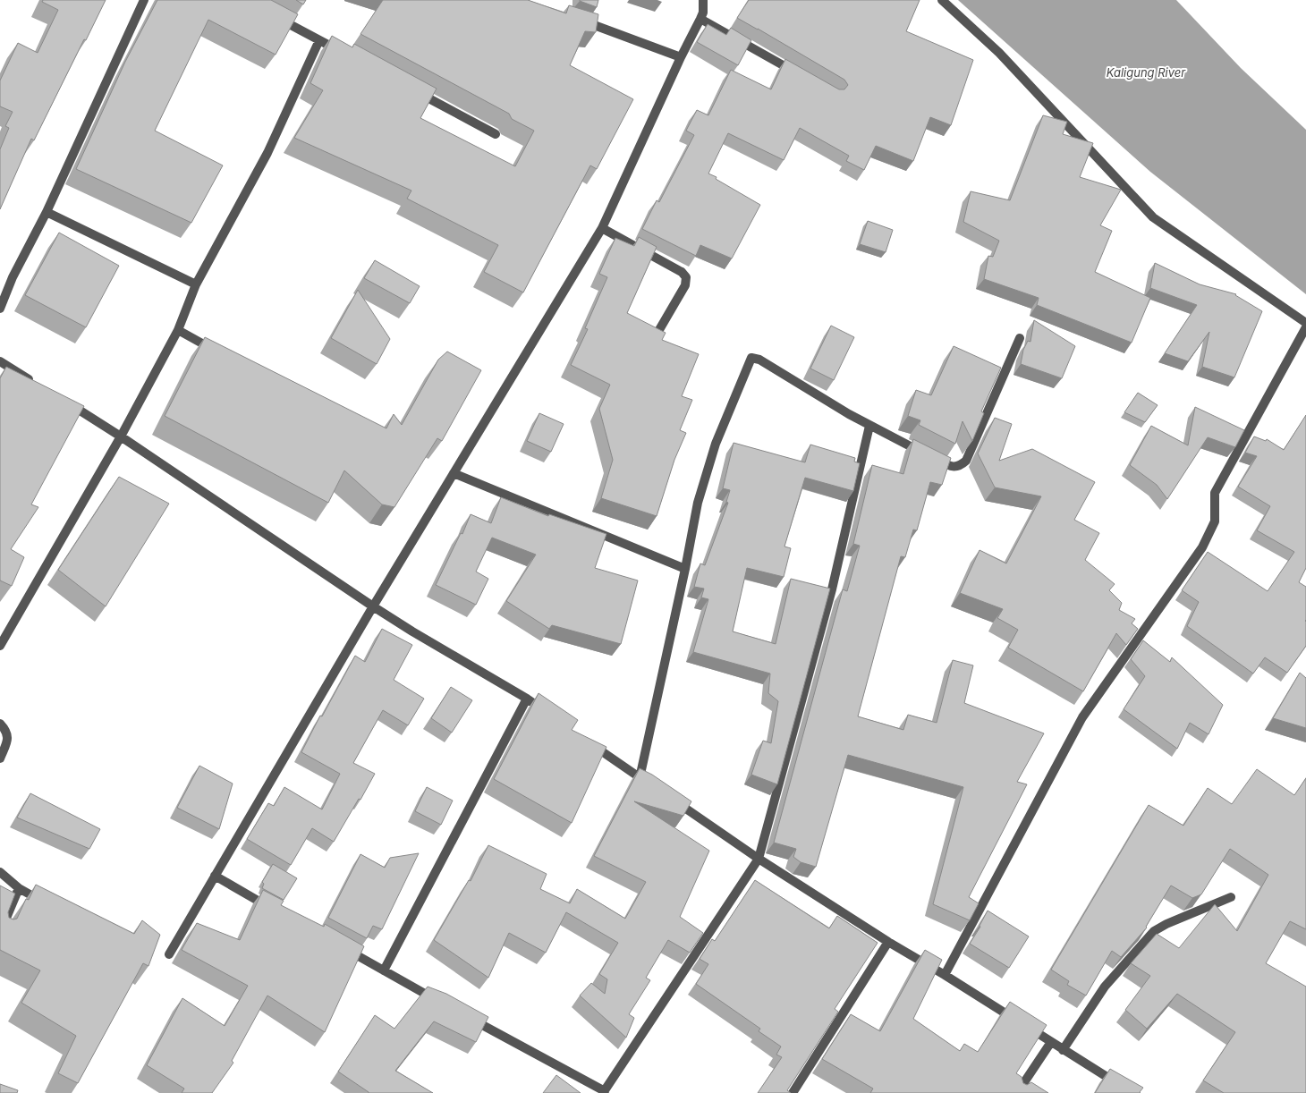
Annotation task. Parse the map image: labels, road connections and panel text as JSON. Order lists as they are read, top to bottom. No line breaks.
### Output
{"water":["Kaligung River"]}
